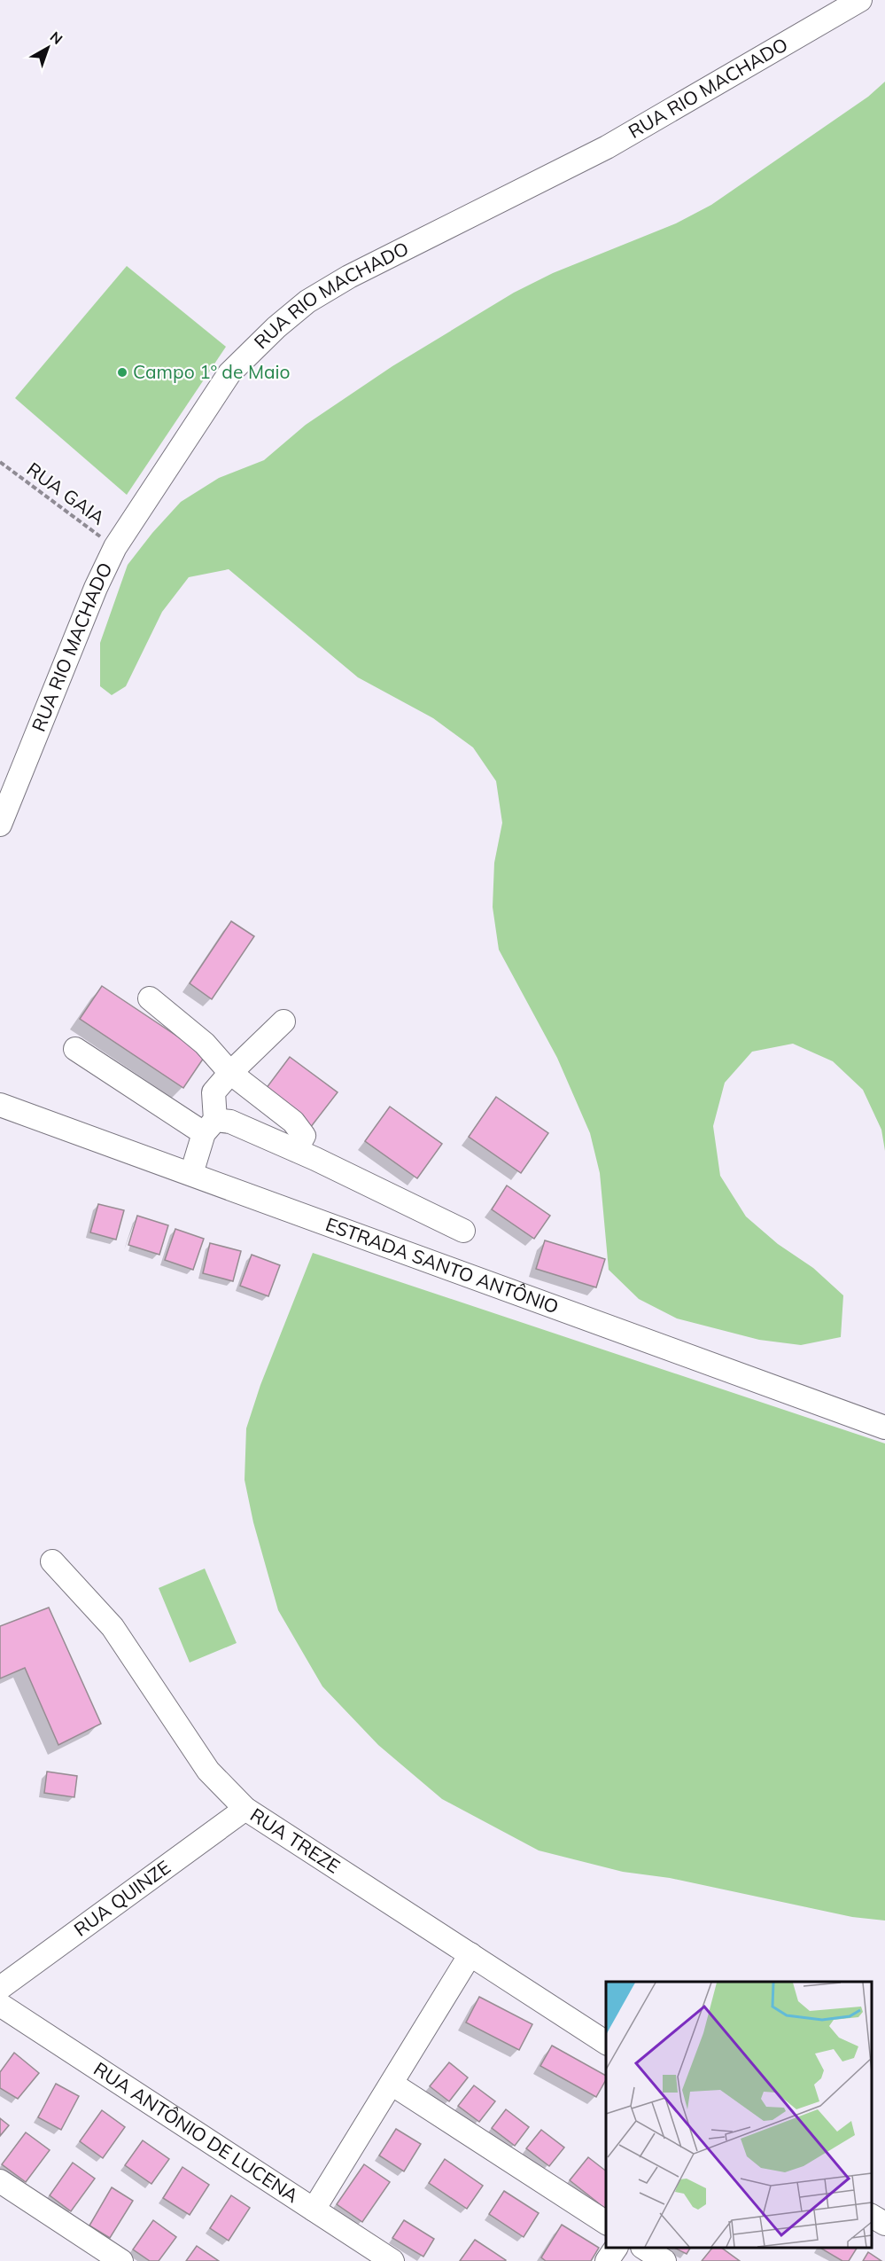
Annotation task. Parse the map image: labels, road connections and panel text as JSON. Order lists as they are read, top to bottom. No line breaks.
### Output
{"streets":{"street":["RUA RIO MACHADO","ESTRADA SANTO ANTÔNIO","RUA TREZE","RUA QUINZE","RUA ANTÔNIO DE LUCENA"],"path":["RUA GAIA"]},"crossings":[["RUA RIO MACHADO","RUA GAIA"],["RUA TREZE","RUA QUINZE"]],"places":["Campo 1º de Maio"],"north":"top right"}
